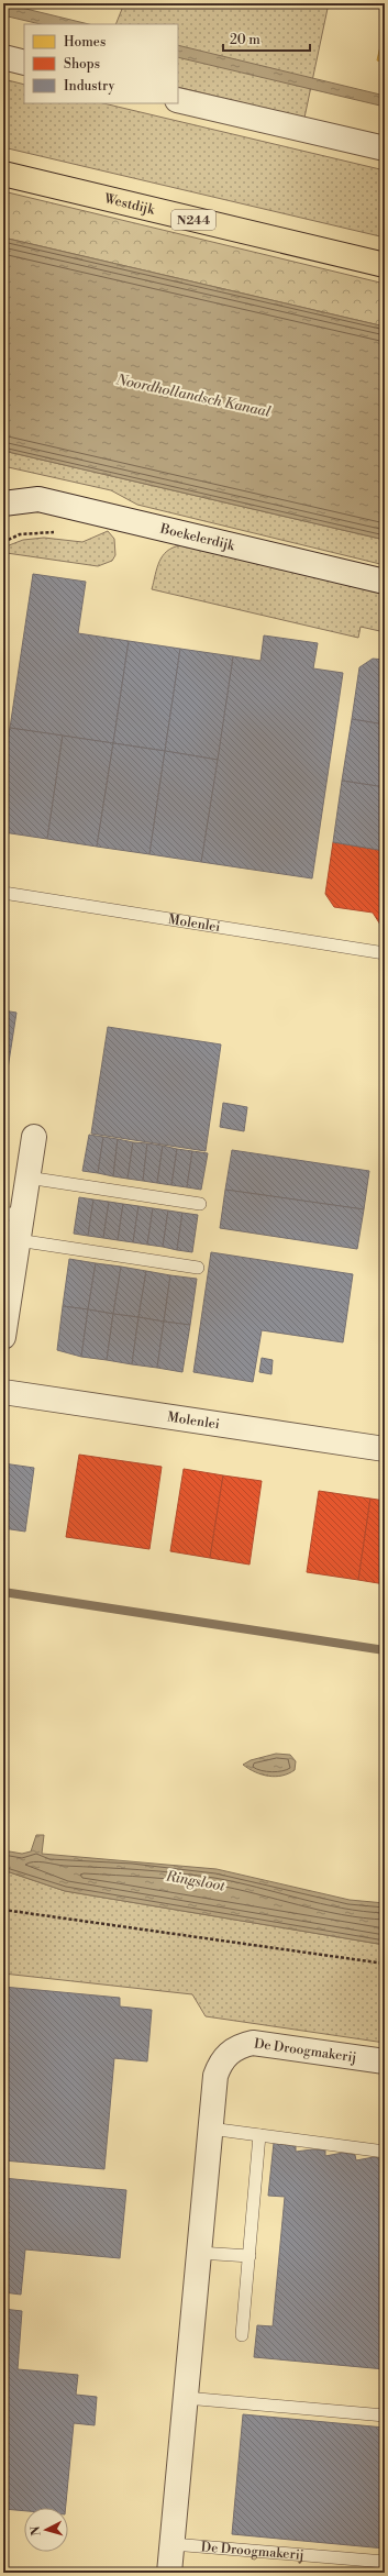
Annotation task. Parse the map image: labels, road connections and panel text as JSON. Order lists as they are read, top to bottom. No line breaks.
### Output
{"streets":{"main road":["Westdijk","N244"],"street":["Boekelerdijk","Molenlei","De Droogmakerij"]},"water":["Noordhollandsch Kanaal","Ringsloot"],"legend":["Homes","Shops","Industry"],"scale_bar":"20 m","north":"left"}
